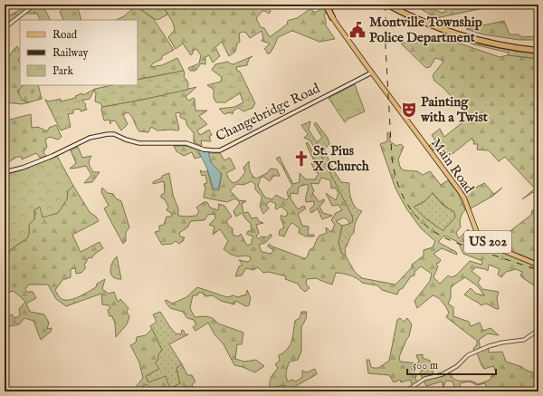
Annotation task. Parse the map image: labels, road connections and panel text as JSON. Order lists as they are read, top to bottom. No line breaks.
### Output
{"streets":{"main road":["Changebridge Road","Main Road","US 202"]},"crossings":[["Changebridge Road","Main Road"]],"places":{"public building":["Montville Township Police Department"],"theatre":["Painting with a Twist"],"church":["St. Pius X Church"]},"legend":["Road","Railway","Park"],"scale_bar":"500 m"}
